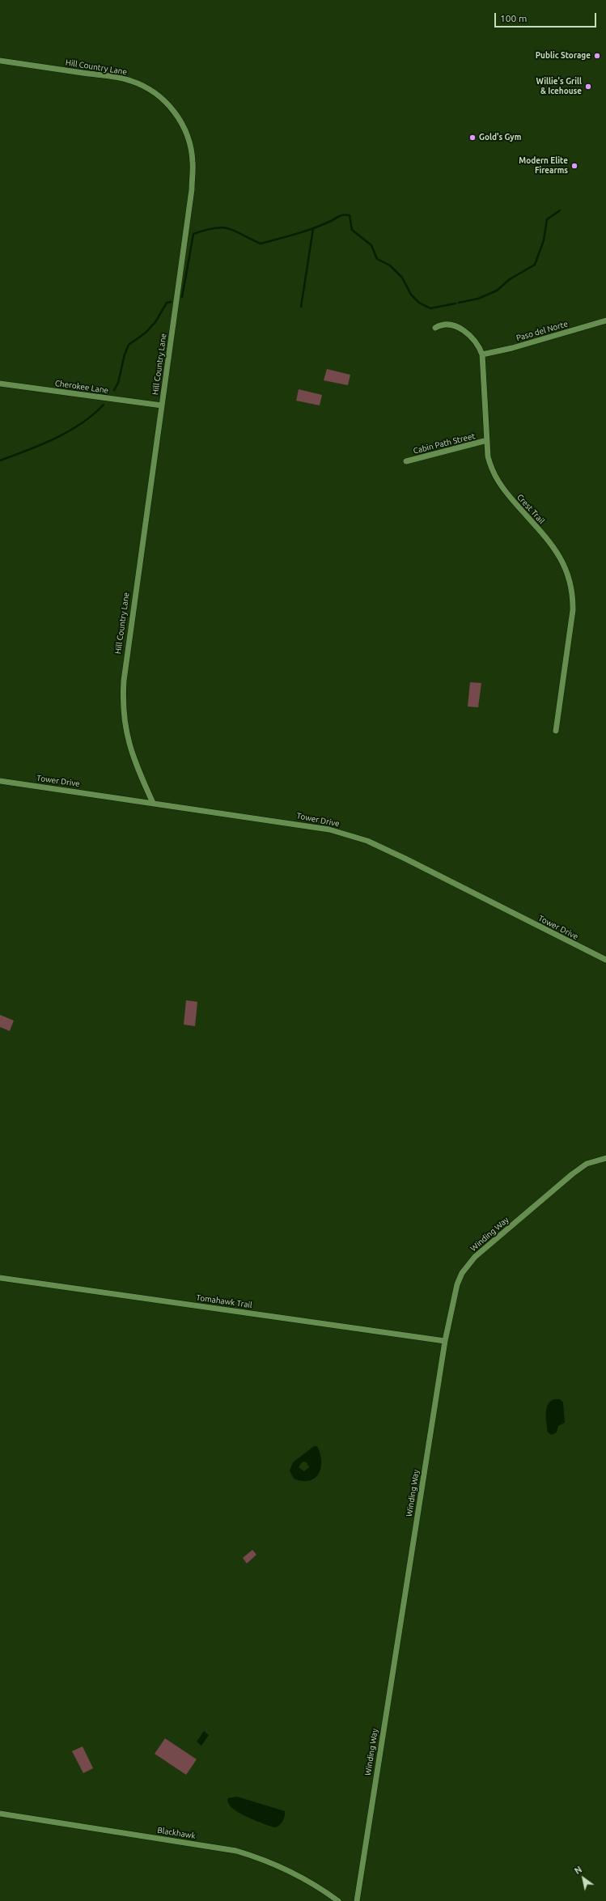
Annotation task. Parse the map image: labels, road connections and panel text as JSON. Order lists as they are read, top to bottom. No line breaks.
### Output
{"streets":{"street":["Hill Country Lane","Paso del Norte","Cherokee Lane","Cabin Path Street","Crest Trail","Tower Drive","Winding Way","Tomahawk Trail","Blackhawk"]},"crossings":[["Hill Country Lane","Cherokee Lane"],["Hill Country Lane","Tower Drive"],["Paso del Norte","Crest Trail"],["Cabin Path Street","Crest Trail"],["Winding Way","Tomahawk Trail"]],"places":["Public Storage","Willie's Grill & Icehouse","Gold's Gym","Modern Elite Firearms"],"scale_bar":"100 m","north":"top left"}
